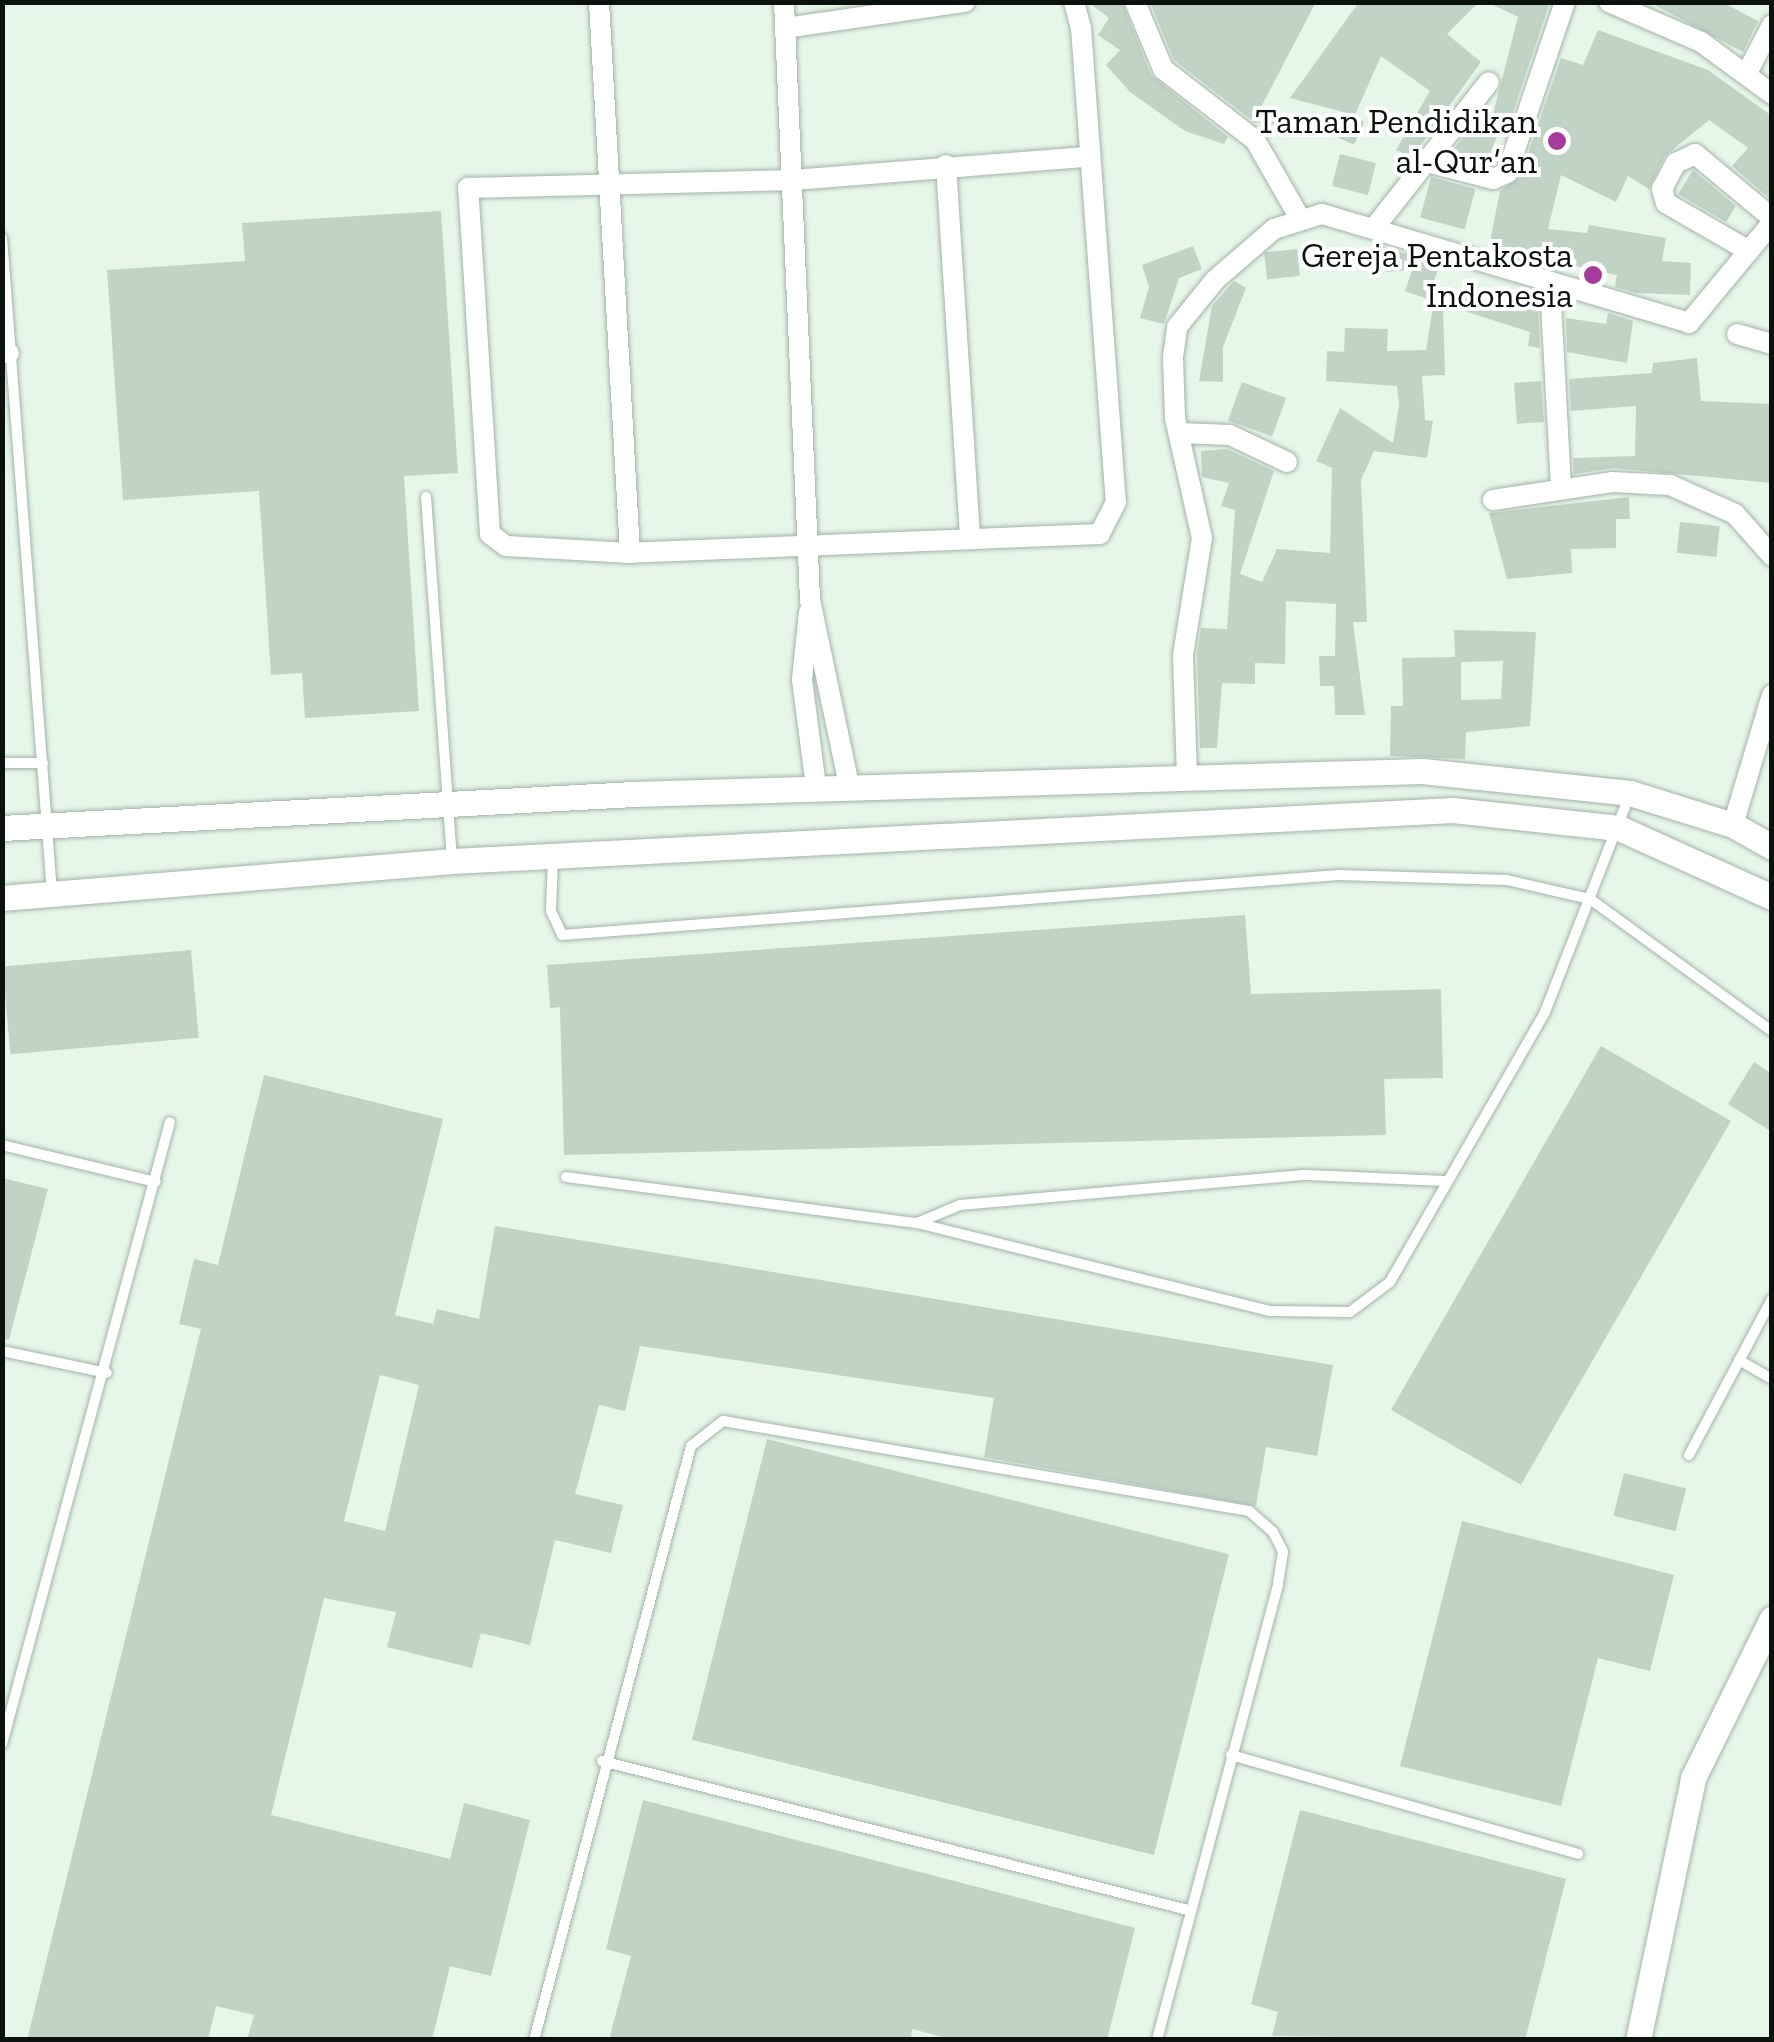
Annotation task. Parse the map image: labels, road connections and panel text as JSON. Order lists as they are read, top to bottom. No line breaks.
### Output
{"places":["Taman Pendidikan al-Qur’an","Gereja Pentakosta Indonesia"]}
